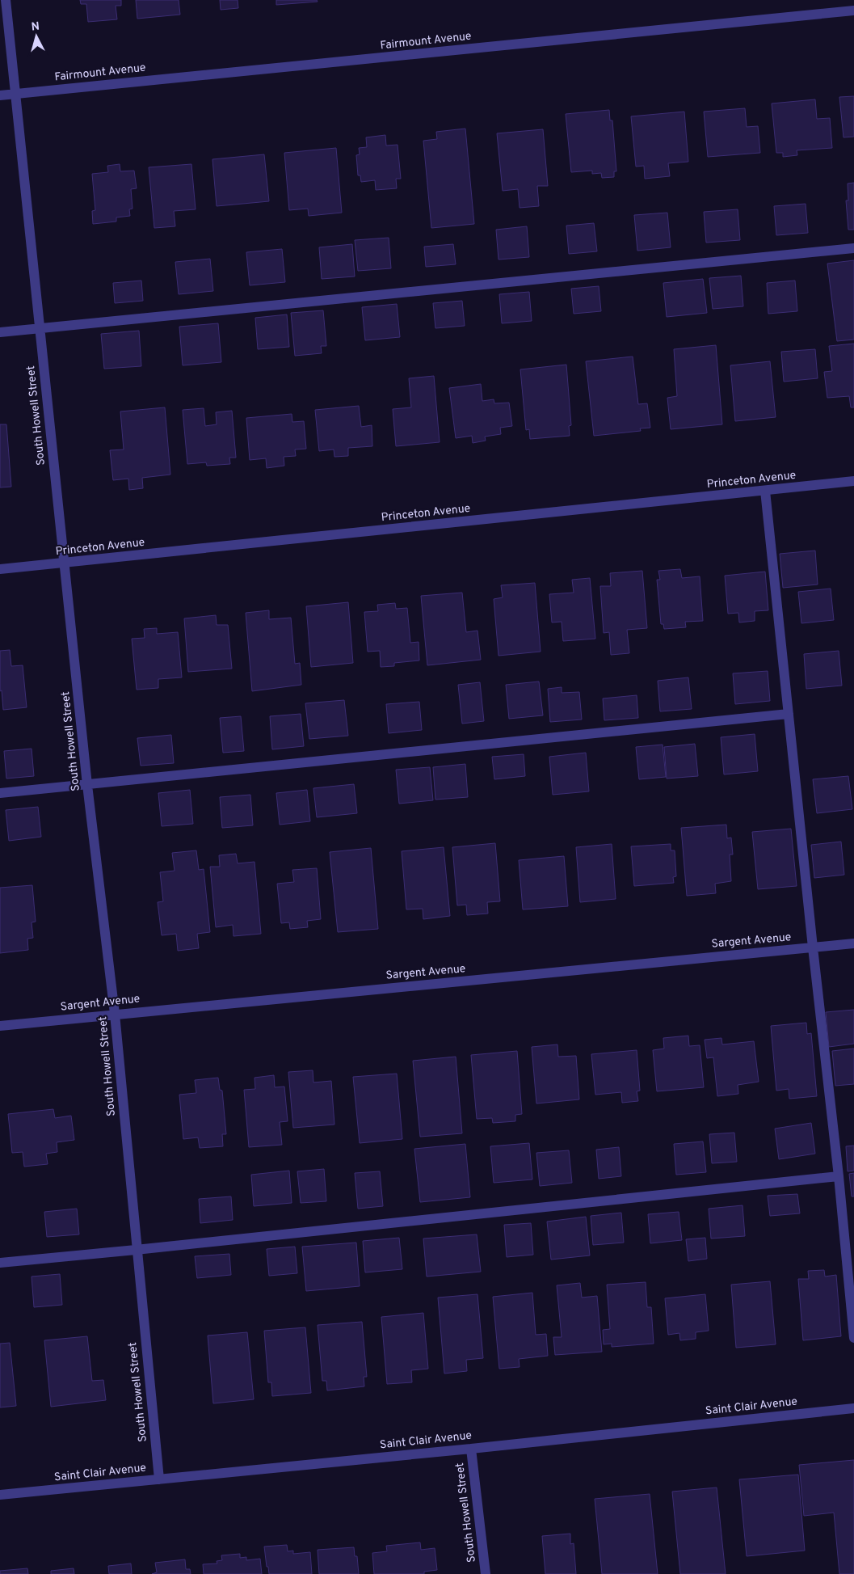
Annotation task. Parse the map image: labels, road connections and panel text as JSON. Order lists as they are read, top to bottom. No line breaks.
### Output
{"streets":{"street":["Fairmount Avenue","South Howell Street","Princeton Avenue","Sargent Avenue","Saint Clair Avenue"]},"crossings":[["Fairmount Avenue","South Howell Street"],["South Howell Street","Princeton Avenue"],["South Howell Street","Sargent Avenue"],["South Howell Street","Saint Clair Avenue"]],"north":"top"}
